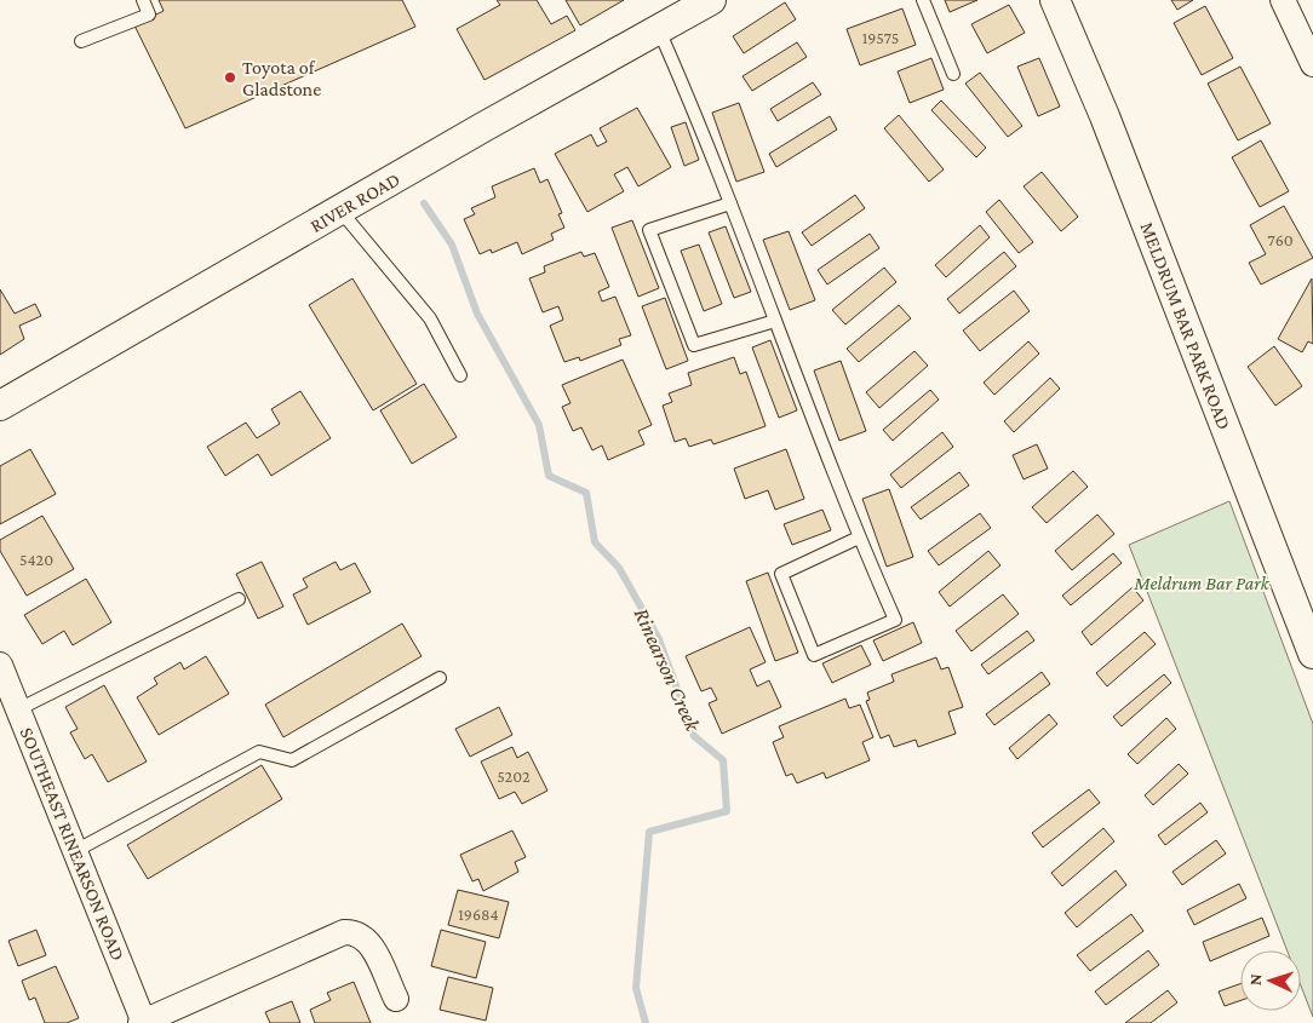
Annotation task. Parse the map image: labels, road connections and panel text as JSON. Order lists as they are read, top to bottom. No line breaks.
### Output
{"streets":{"street":["RIVER ROAD","MELDRUM BAR PARK ROAD","SOUTHEAST RINEARSON ROAD"]},"water":["Rinearson Creek"],"parks":["Meldrum Bar Park"],"places":["Toyota of Gladstone"],"house_numbers":["19575","760","5420","5202","19684"],"north":"left"}
